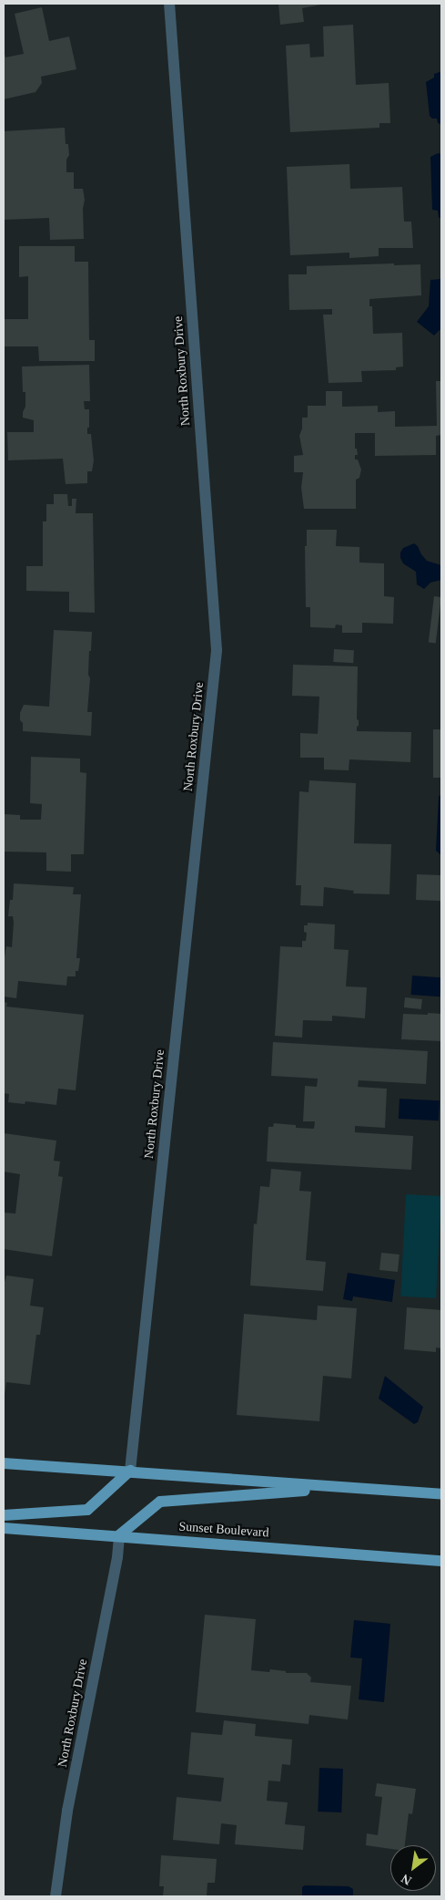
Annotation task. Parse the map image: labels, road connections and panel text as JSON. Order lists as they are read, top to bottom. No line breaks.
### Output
{"streets":{"main road":["Sunset Boulevard"],"street":["North Roxbury Drive"]},"crossings":[["North Roxbury Drive","Sunset Boulevard"]],"north":"bottom left"}
